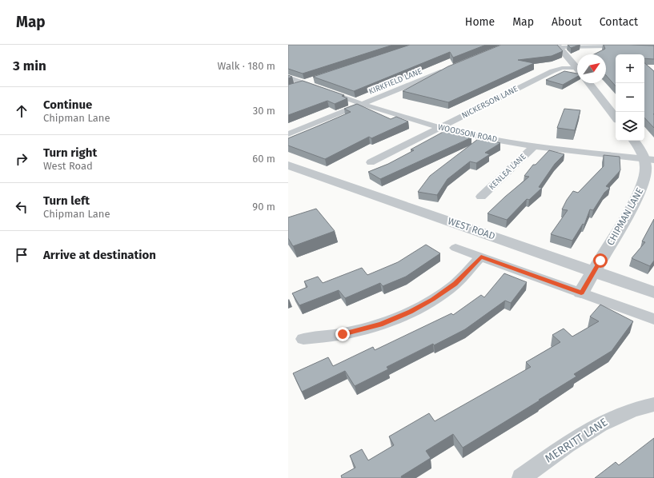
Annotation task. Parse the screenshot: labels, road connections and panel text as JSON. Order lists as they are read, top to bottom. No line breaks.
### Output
{"streets":{"street":["KIRKFIELD LANE","NICKERSON LANE","WOODSON ROAD","KENLEA LANE","CHIPMAN LANE","WEST ROAD","MERRITT LANE"]},"crossings":[["KIRKFIELD LANE","WOODSON ROAD"],["NICKERSON LANE","WOODSON ROAD"],["WOODSON ROAD","KENLEA LANE"],["WOODSON ROAD","CHIPMAN LANE"],["CHIPMAN LANE","WEST ROAD"]],"north":"top right","page":{"header":"Map","nav":["Home","Map","About","Contact"],"heading":["3 min","Walk · 180 m"],"map_buttons":["+","−"],"list":[["Continue","Chipman Lane","30 m"],["Turn right","West Road","60 m"],["Turn left","Chipman Lane","90 m"],"Arrive at destination"]}}
